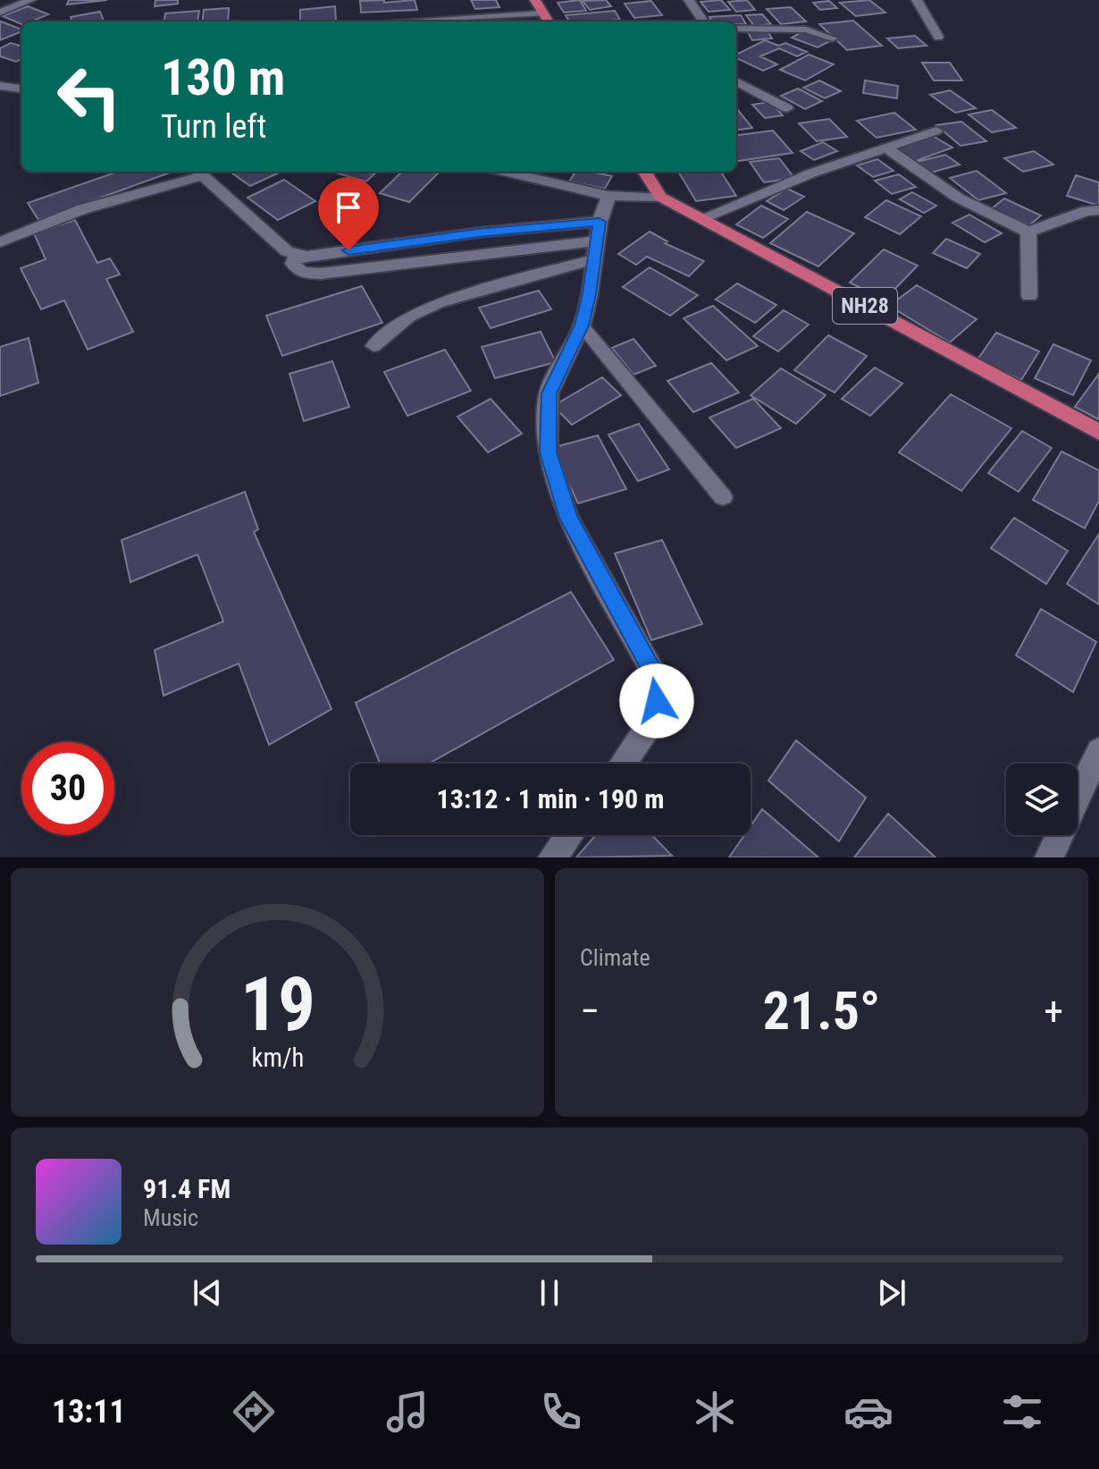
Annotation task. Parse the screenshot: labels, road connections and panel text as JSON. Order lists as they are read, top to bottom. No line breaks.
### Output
{"streets":{"highway":["NH28"]},"page":{"turn":["130 m","Turn left"],"limit":"30","trip":"13:12 · 1 min · 190 m","tile":"Climate","heat":["−","21.5°","+"],"song":["91.4 FM","Music"],"tabs":"13:11","gauge":["19","km/h"]}}
